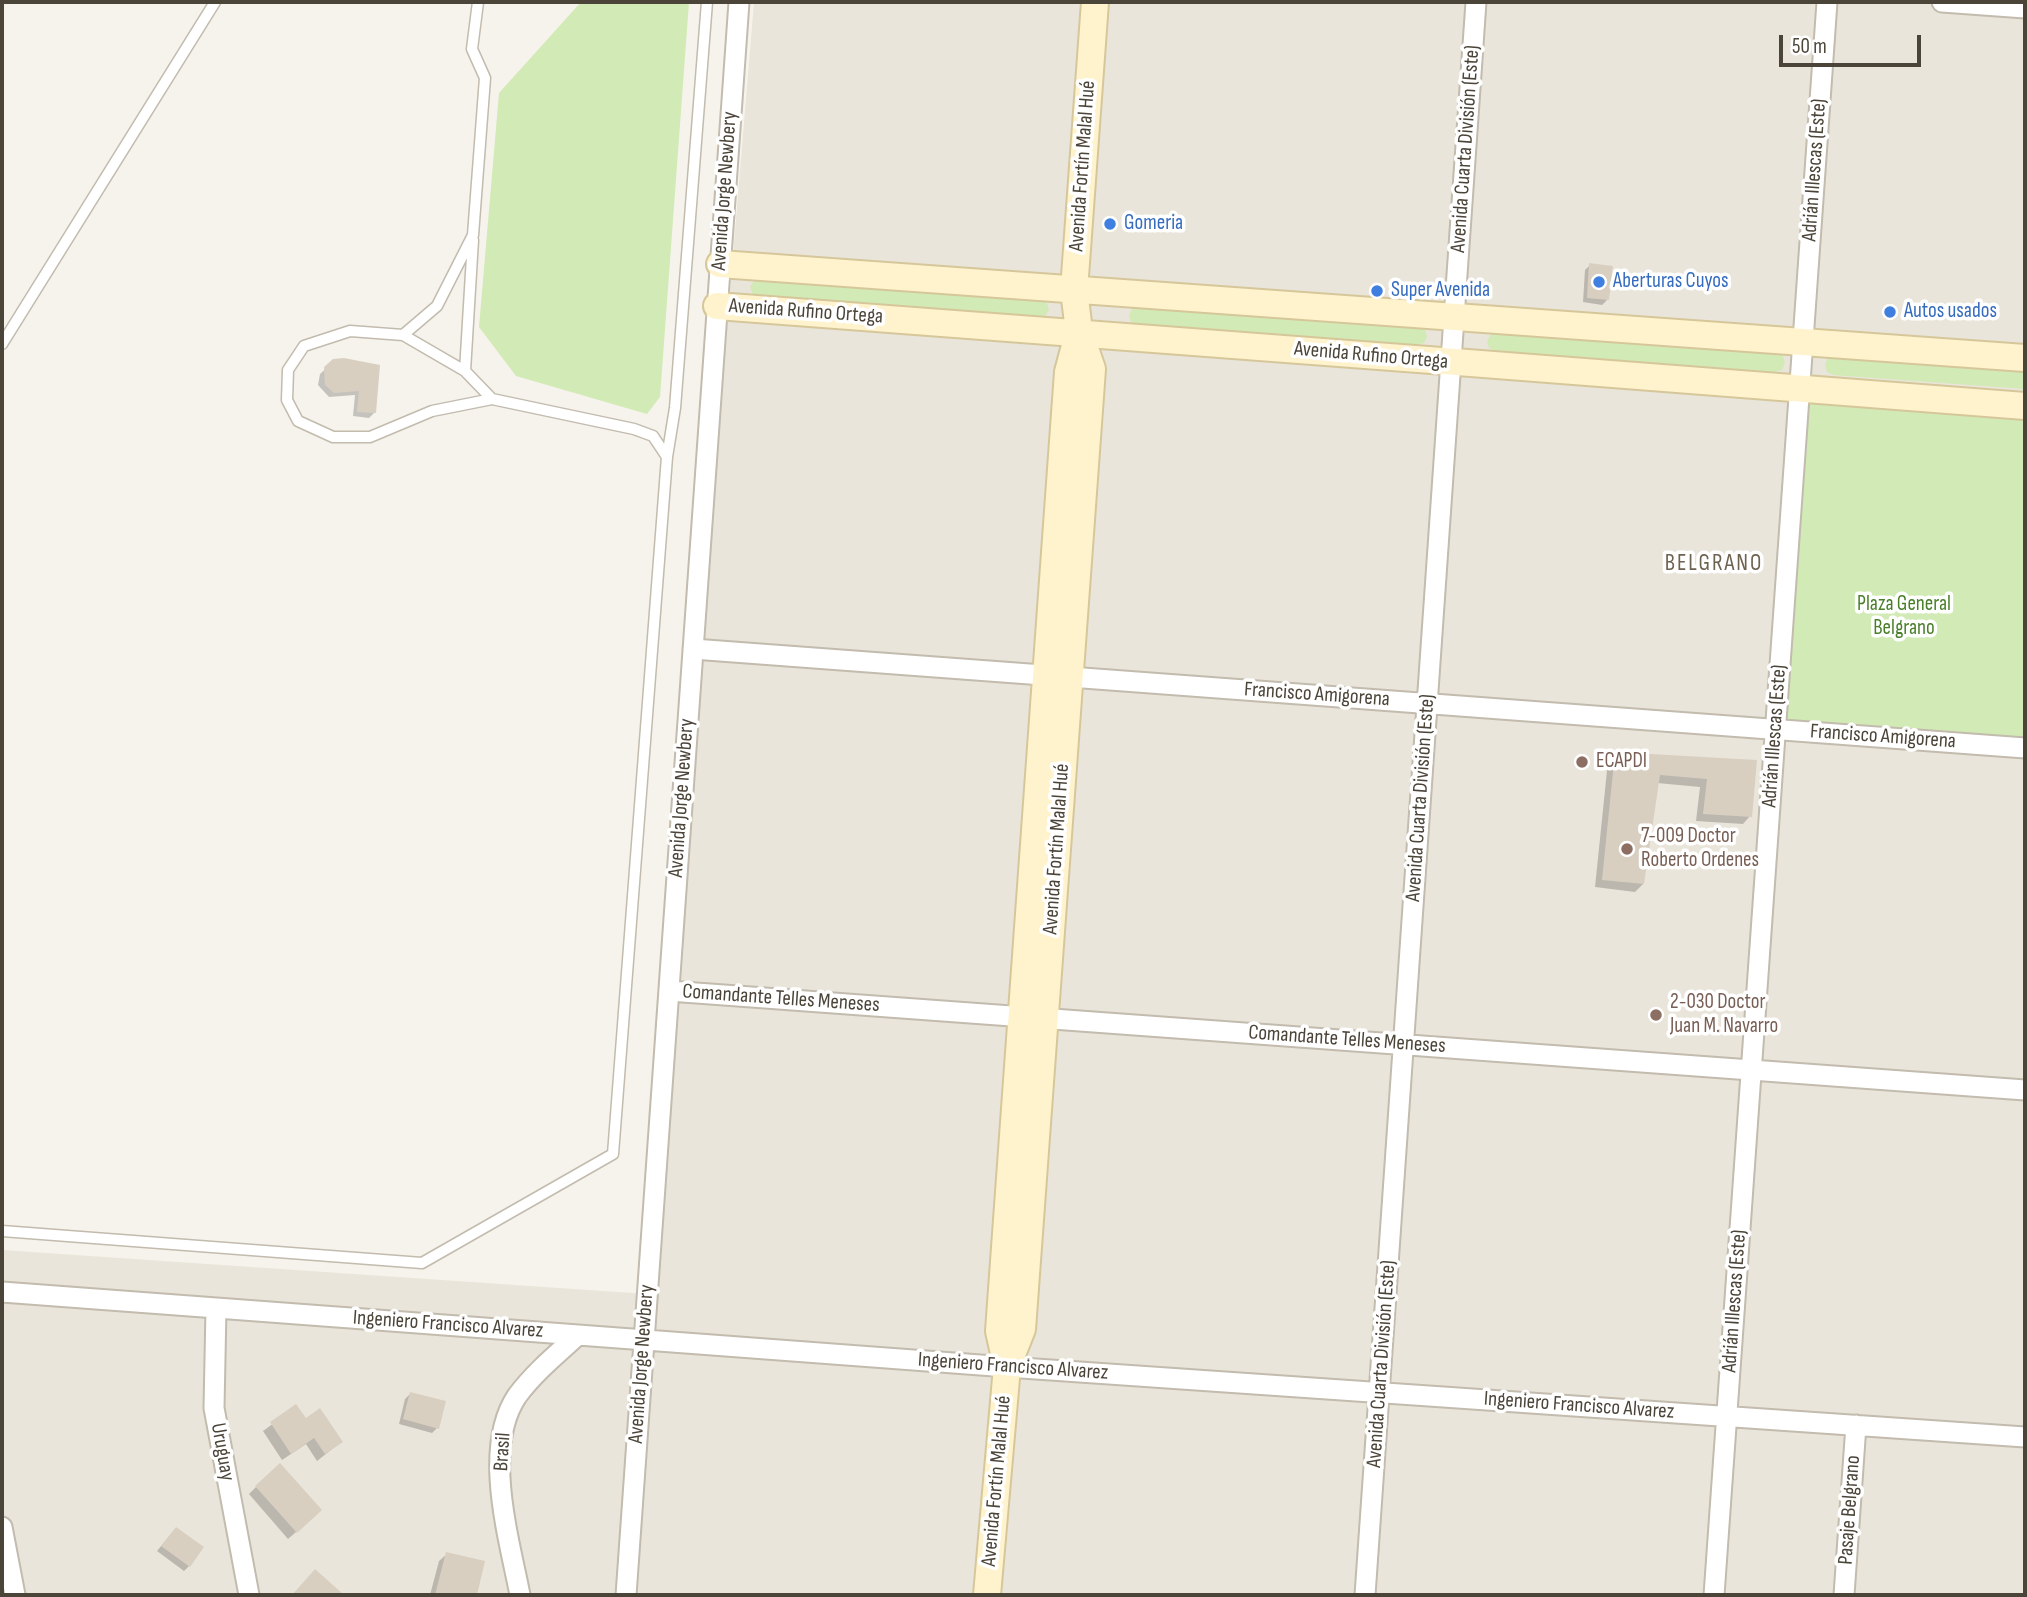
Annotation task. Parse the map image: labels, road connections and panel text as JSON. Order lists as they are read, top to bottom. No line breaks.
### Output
{"streets":{"main road":["Avenida Fortín Malal Hué","Avenida Rufino Ortega"],"street":["Avenida Cuarta División (Este)","Adrián Illescas (Este)","Avenida Jorge Newbery","Francisco Amigorena","Comandante Telles Meneses","Ingeniero Francisco Alvarez","Uruguay","Brasil","Pasaje Belgrano"]},"crossings":[["Avenida Cuarta División (Este)","Avenida Rufino Ortega"],["Avenida Cuarta División (Este)","Francisco Amigorena"],["Avenida Cuarta División (Este)","Comandante Telles Meneses"],["Avenida Cuarta División (Este)","Ingeniero Francisco Alvarez"],["Avenida Fortín Malal Hué","Avenida Rufino Ortega"],["Avenida Fortín Malal Hué","Francisco Amigorena"],["Avenida Fortín Malal Hué","Comandante Telles Meneses"],["Avenida Fortín Malal Hué","Ingeniero Francisco Alvarez"],["Adrián Illescas (Este)","Avenida Rufino Ortega"],["Adrián Illescas (Este)","Francisco Amigorena"],["Adrián Illescas (Este)","Comandante Telles Meneses"],["Adrián Illescas (Este)","Ingeniero Francisco Alvarez"],["Avenida Jorge Newbery","Avenida Rufino Ortega"],["Avenida Jorge Newbery","Francisco Amigorena"],["Avenida Jorge Newbery","Comandante Telles Meneses"],["Avenida Jorge Newbery","Ingeniero Francisco Alvarez"],["Ingeniero Francisco Alvarez","Uruguay"],["Ingeniero Francisco Alvarez","Brasil"],["Ingeniero Francisco Alvarez","Pasaje Belgrano"]],"districts":["BELGRANO"],"parks":["Plaza General Belgrano"],"places":["Gomeria","Aberturas Cuyos","Super Avenida","Autos usados","ECAPDI","7-009 Doctor Roberto Ordenes","2-030 Doctor Juan M. Navarro"],"scale_bar":"50 m"}
